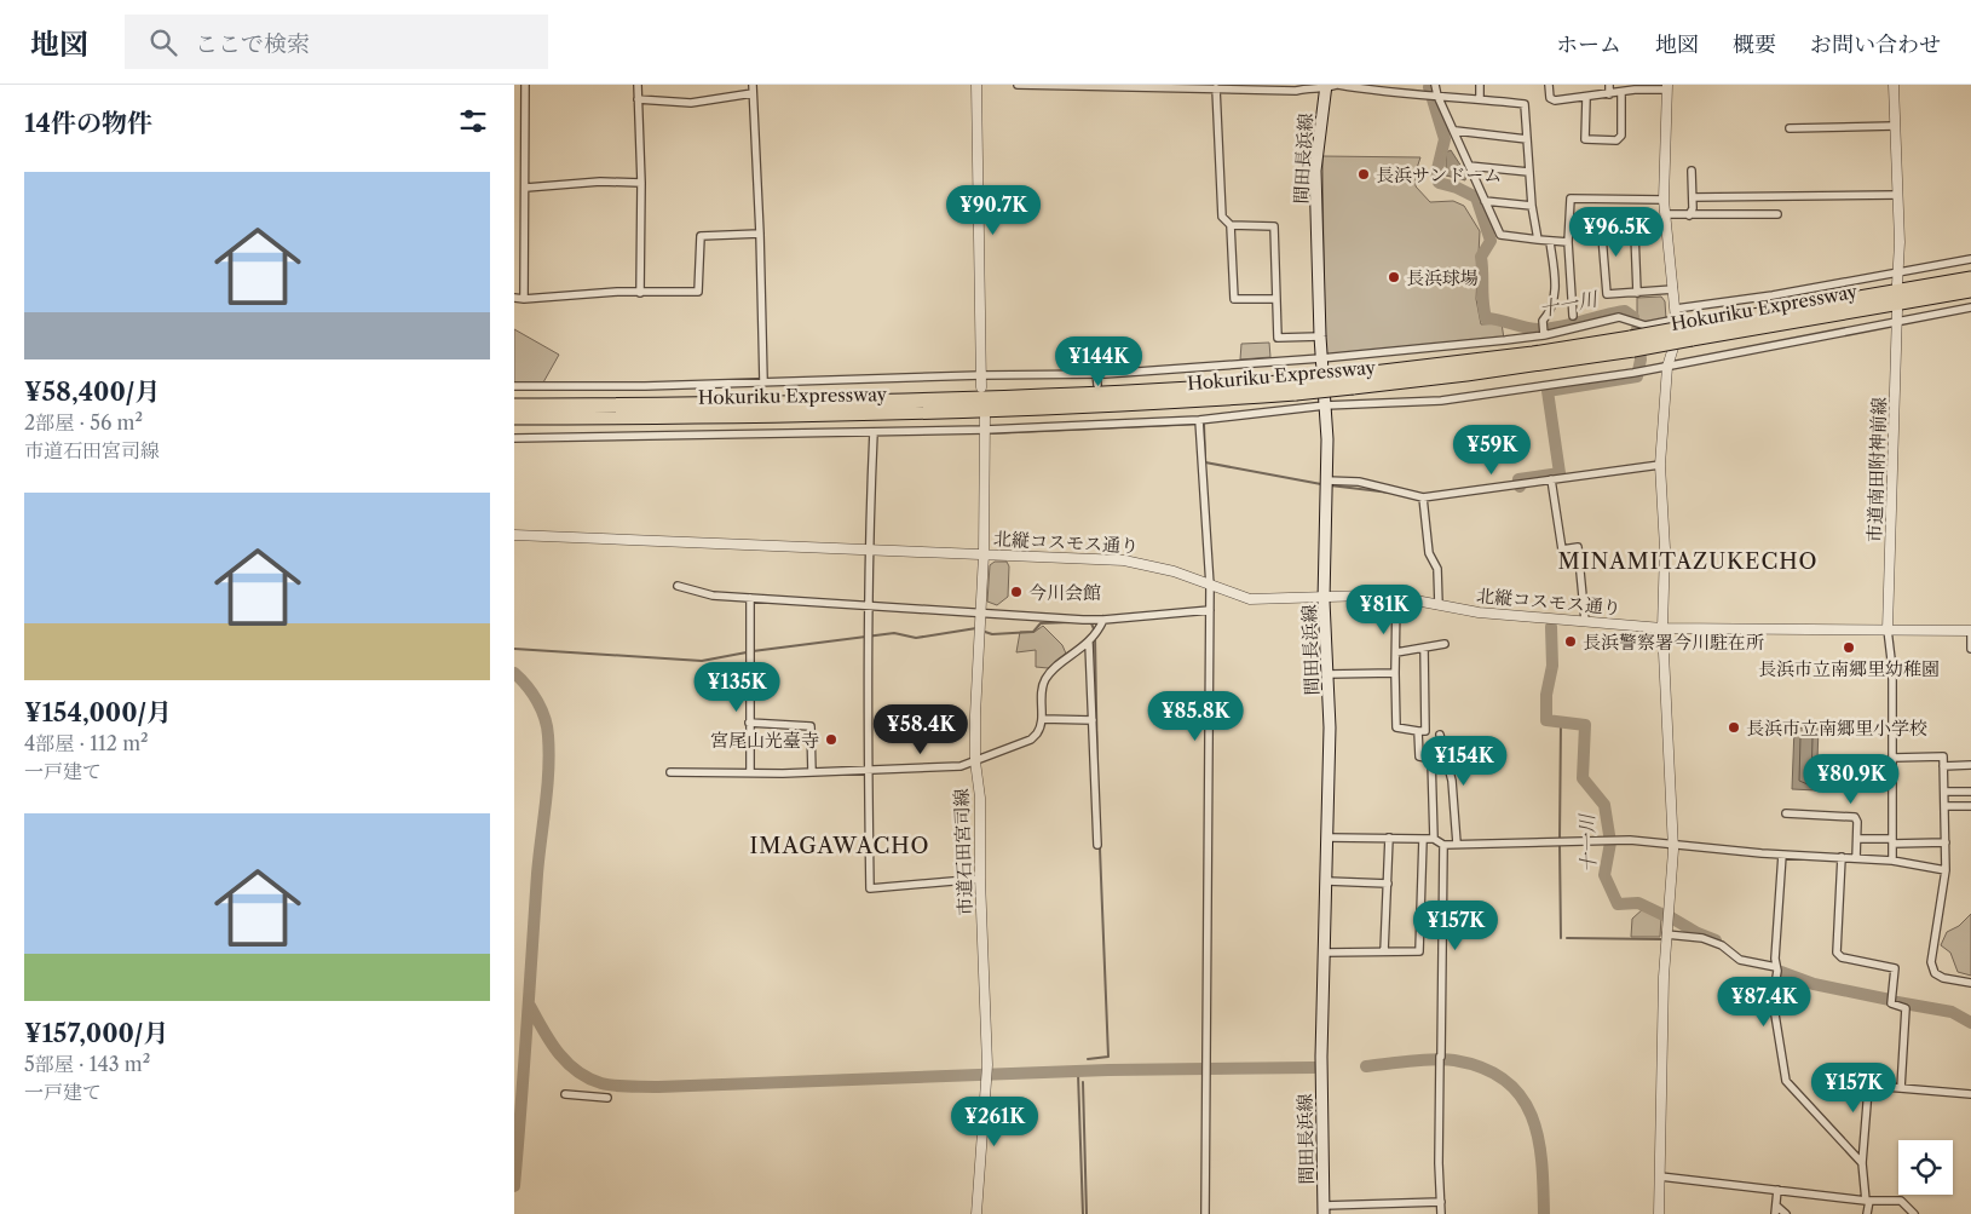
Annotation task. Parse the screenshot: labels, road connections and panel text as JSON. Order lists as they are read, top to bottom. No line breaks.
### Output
{"streets":{"highway":["Hokuriku Expressway"],"main road":["間田長浜線"],"street":["市道南田附神前線","北縦コスモス通り","市道石田宮司線"]},"crossings":[["間田長浜線","北縦コスモス通り"],["市道南田附神前線","北縦コスモス通り"],["北縦コスモス通り","市道石田宮司線"]],"districts":["MINAMITAZUKECHO","IMAGAWACHO"],"water":["十一川"],"places":["長浜サンドーム","長浜球場","今川会館","長浜警察署今川駐在所","長浜市立南郷里幼稚園","長浜市立南郷里小学校","宮尾山光臺寺"],"page":{"header":"地図","search":"ここで検索","nav":["ホーム","地図","概要","お問い合わせ"],"heading":"14件の物件","list":[{"name":"¥58,400/月","note":"2部屋 · 56 m² · 市道石田宮司線"},{"name":"¥154,000/月","note":"4部屋 · 112 m² · 一戸建て"},{"name":"¥157,000/月","note":"5部屋 · 143 m² · 一戸建て"}],"price":["¥90.7K","¥96.5K","¥144K","¥59K","¥81K","¥135K","¥85.8K","¥58.4K","¥154K","¥80.9K","¥157K","¥87.4K","¥157K","¥261K"]}}
